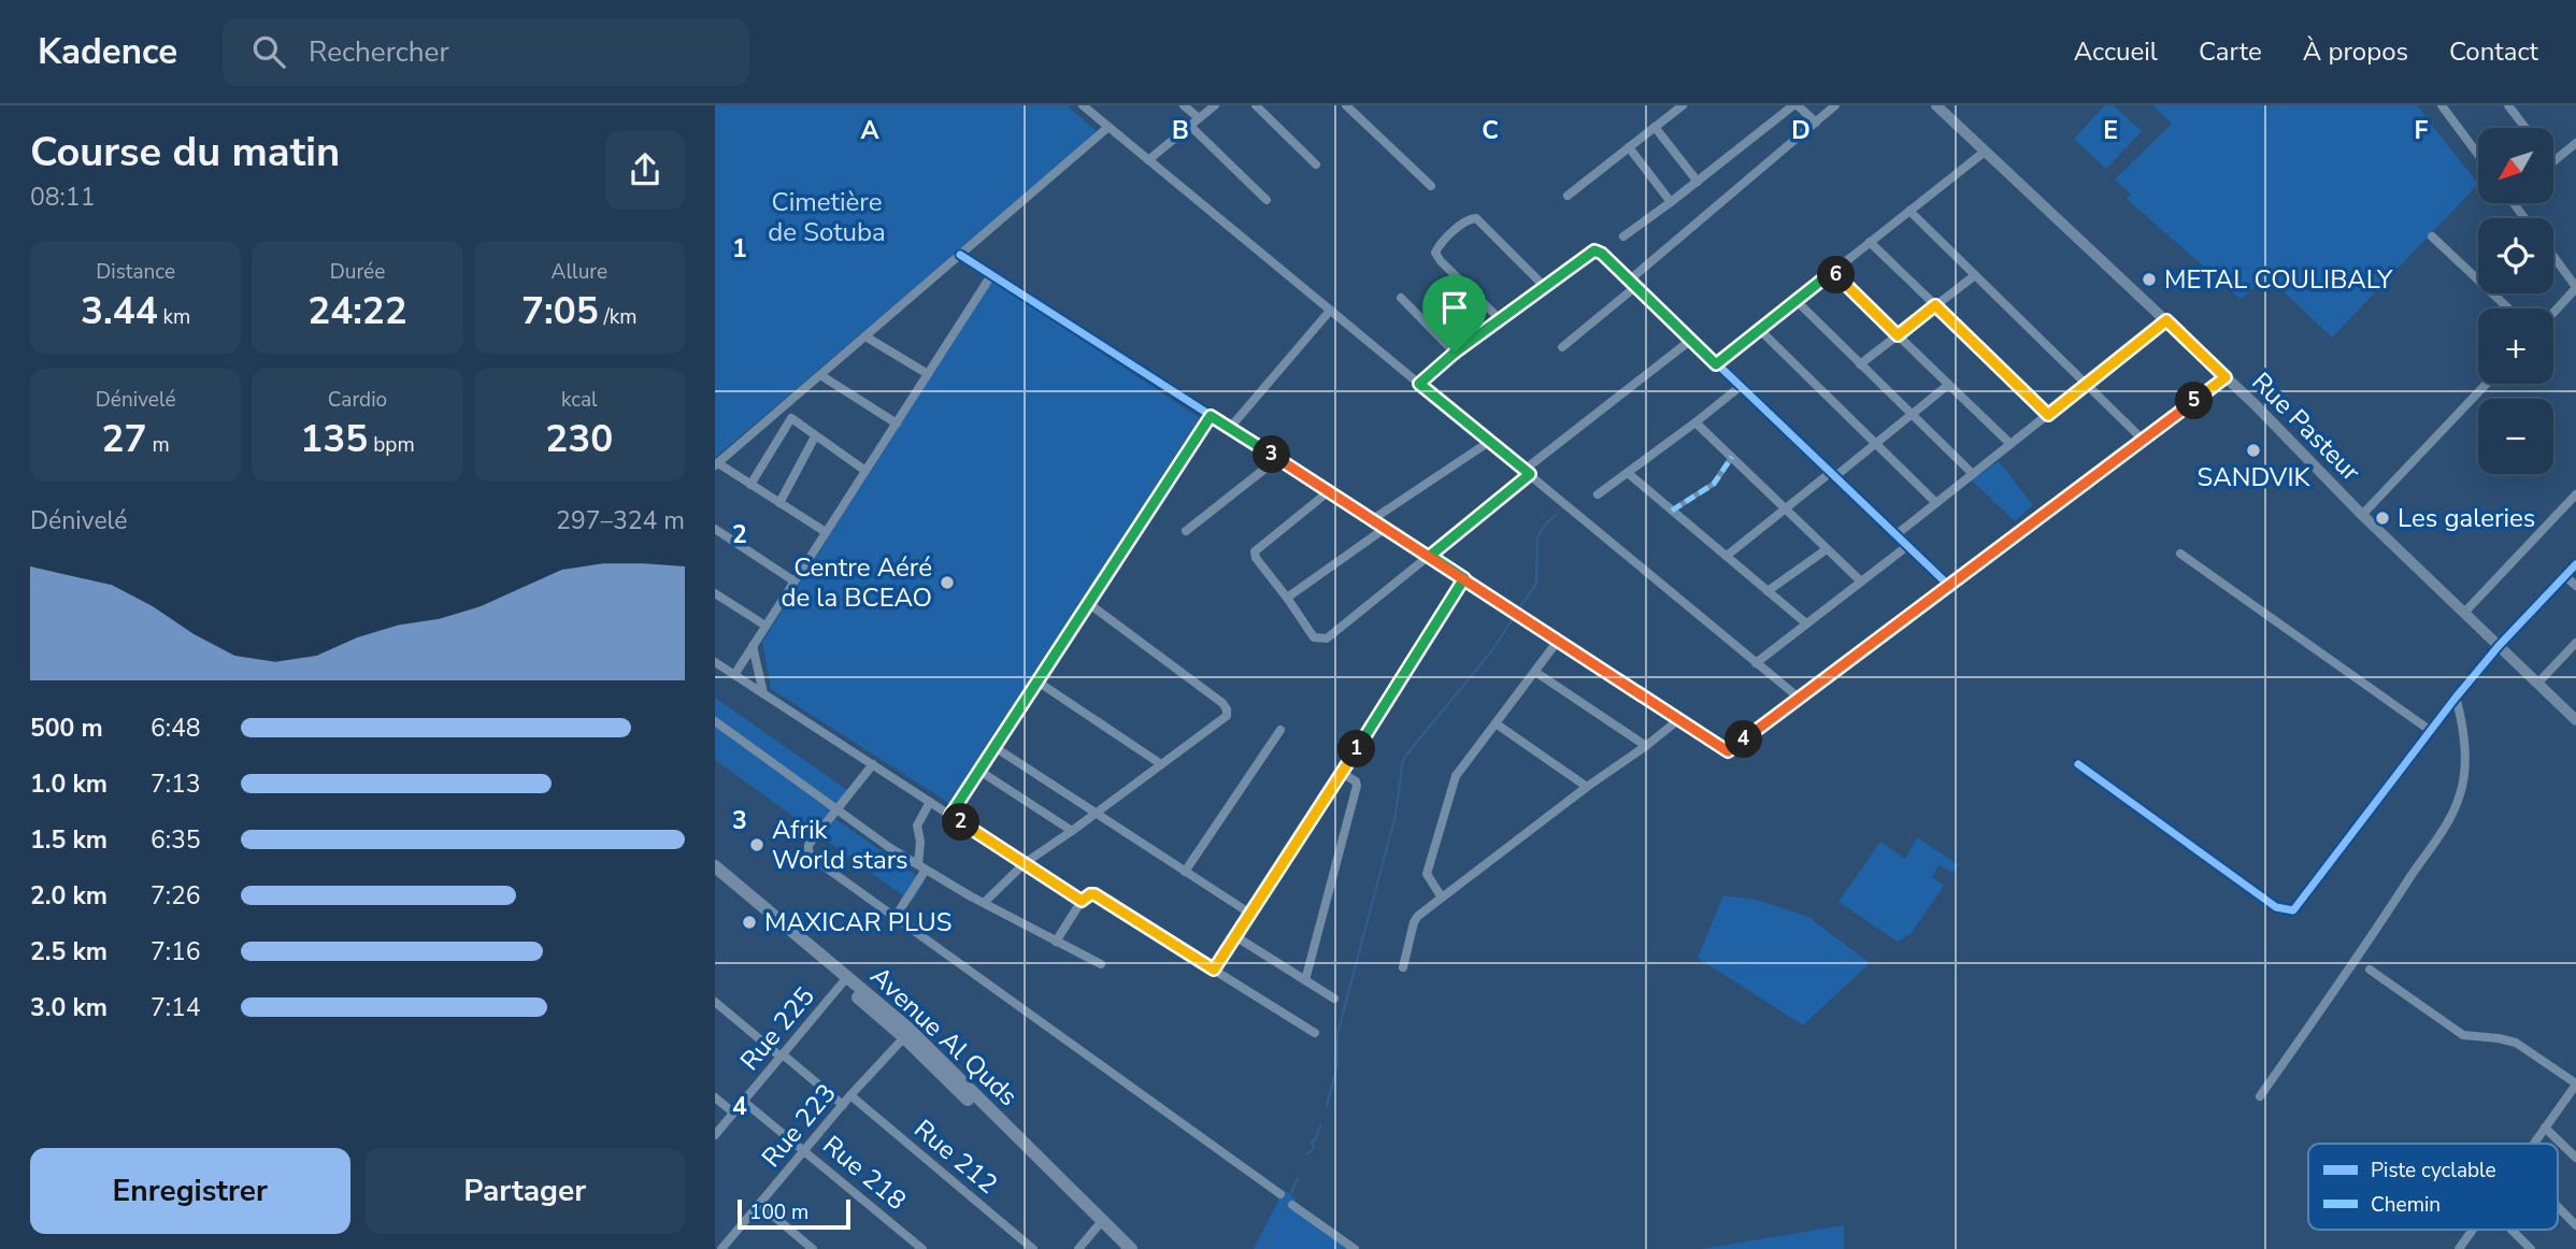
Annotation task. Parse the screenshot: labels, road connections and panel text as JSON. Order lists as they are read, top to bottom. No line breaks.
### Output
{"streets":{"main road":["Rue Pasteur","Avenue Al Quds"],"street":["Rue 225","Rue 223","Rue 212","Rue 218"]},"crossings":[["Rue 225","Avenue Al Quds"],["Rue 225","Rue 218"],["Avenue Al Quds","Rue 223"],["Rue 223","Rue 212"],["Rue 223","Rue 218"]],"parks":["Cimetière de Sotuba"],"places":["METAL COULIBALY","SANDVIK","Les galeries","Centre Aéré de la BCEAO","Afrik World stars","MAXICAR PLUS"],"legend":["Piste cyclable","Chemin"],"scale_bar":"100 m","north":"bottom left","page":{"header":"Kadence","search":"Rechercher","nav":["Accueil","Carte","À propos","Contact"],"heading":["Course du matin","08:11"],"map_buttons":["+","−"],"stats":[["Distance","3.44 km"],["Durée","24:22"],["Allure","7:05 /km"],["Dénivelé","27 m"],["Cardio","135 bpm"],["kcal","230"]],"pins":["6","5","3","4","1","2"],"chart":["Dénivelé","297–324 m"],"list":[{"name":"500 m","note":"6:48"},{"name":"1.0 km","note":"7:13"},{"name":"1.5 km","note":"6:35"},{"name":"2.0 km","note":"7:26"},{"name":"2.5 km","note":"7:16"},{"name":"3.0 km","note":"7:14"}],"buttons":["Enregistrer","Partager"],"scale":"100 m"},"grid":{"columns":["A","B","C","D","E","F"],"rows":["1","2","3","4"]}}
